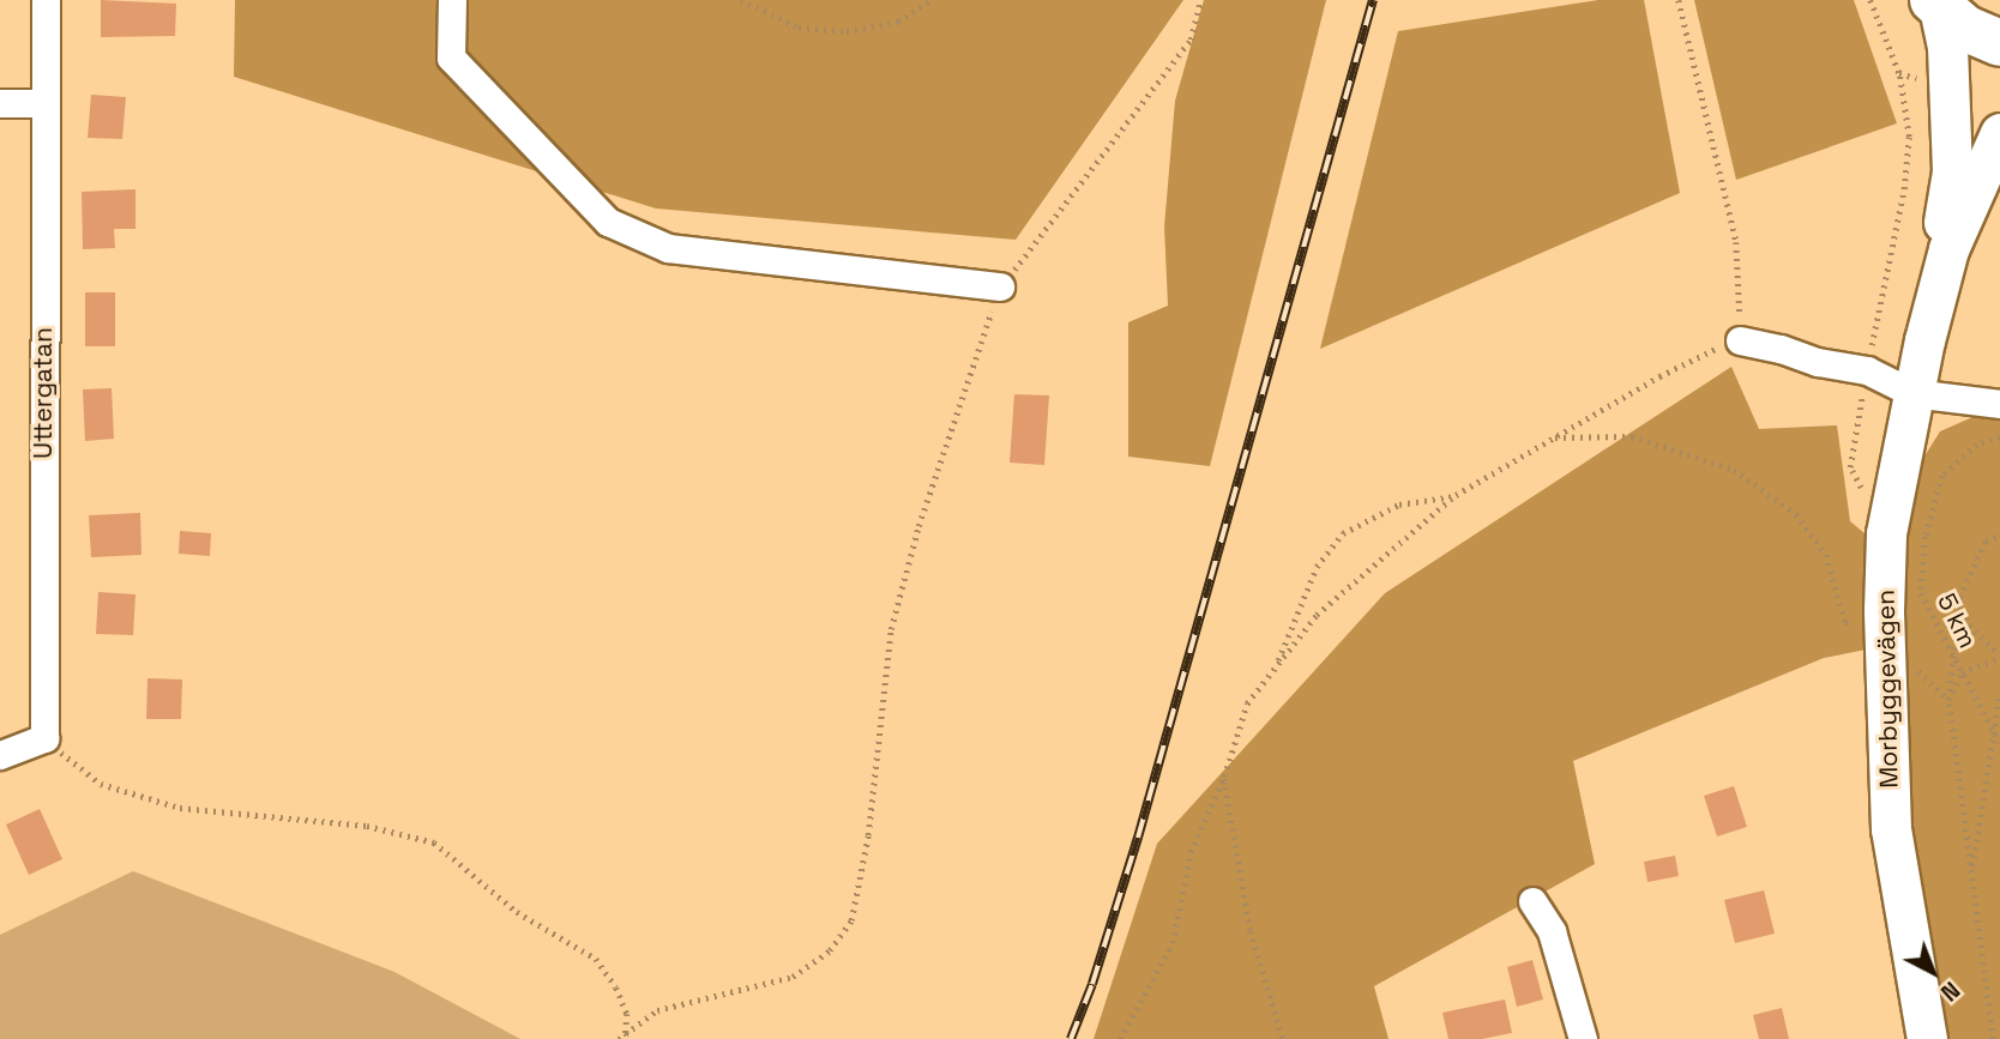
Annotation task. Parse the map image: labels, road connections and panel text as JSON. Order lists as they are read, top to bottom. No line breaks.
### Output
{"streets":{"street":["Uttergatan","Morbyggevägen"],"path":["5 km"]},"north":"bottom right"}
